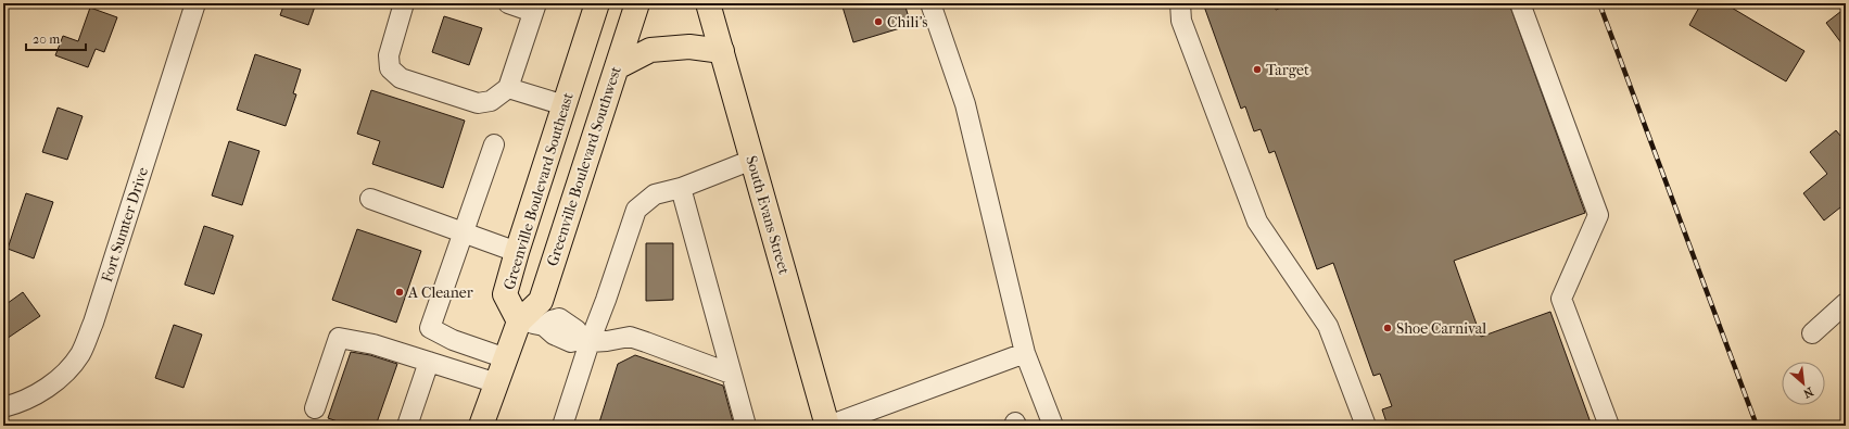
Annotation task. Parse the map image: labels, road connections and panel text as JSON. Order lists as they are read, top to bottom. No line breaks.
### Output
{"streets":{"main road":["Greenville Boulevard Southwest","Greenville Boulevard Southeast","South Evans Street"],"street":["Fort Sumter Drive"]},"crossings":[["Greenville Boulevard Southwest","Greenville Boulevard Southeast"]],"places":["Chili's","Target","A Cleaner","Shoe Carnival"],"scale_bar":"20 m","north":"bottom right"}
